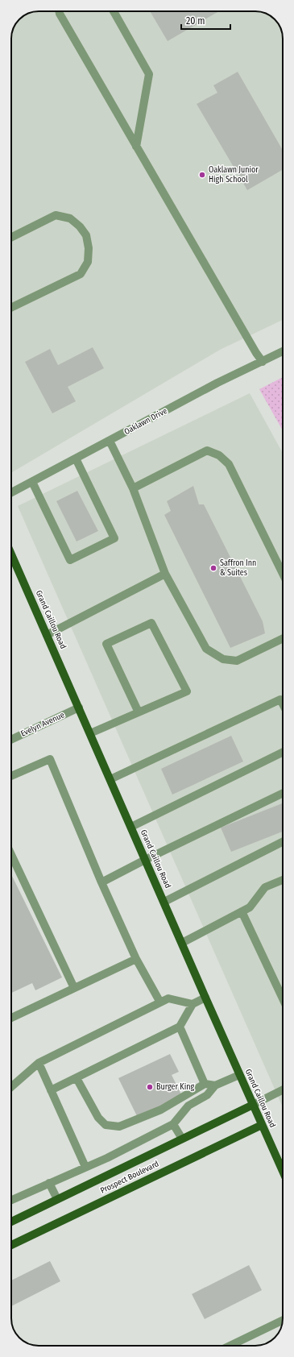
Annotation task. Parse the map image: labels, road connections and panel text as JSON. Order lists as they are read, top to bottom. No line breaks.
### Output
{"streets":{"main road":["Grand Caillou Road","Prospect Boulevard"],"street":["Oaklawn Drive","Evelyn Avenue"]},"crossings":[["Grand Caillou Road","Evelyn Avenue"],["Grand Caillou Road","Prospect Boulevard"]],"places":["Oaklawn Junior High School","Saffron Inn & Suites","Burger King"],"scale_bar":"20 m"}
